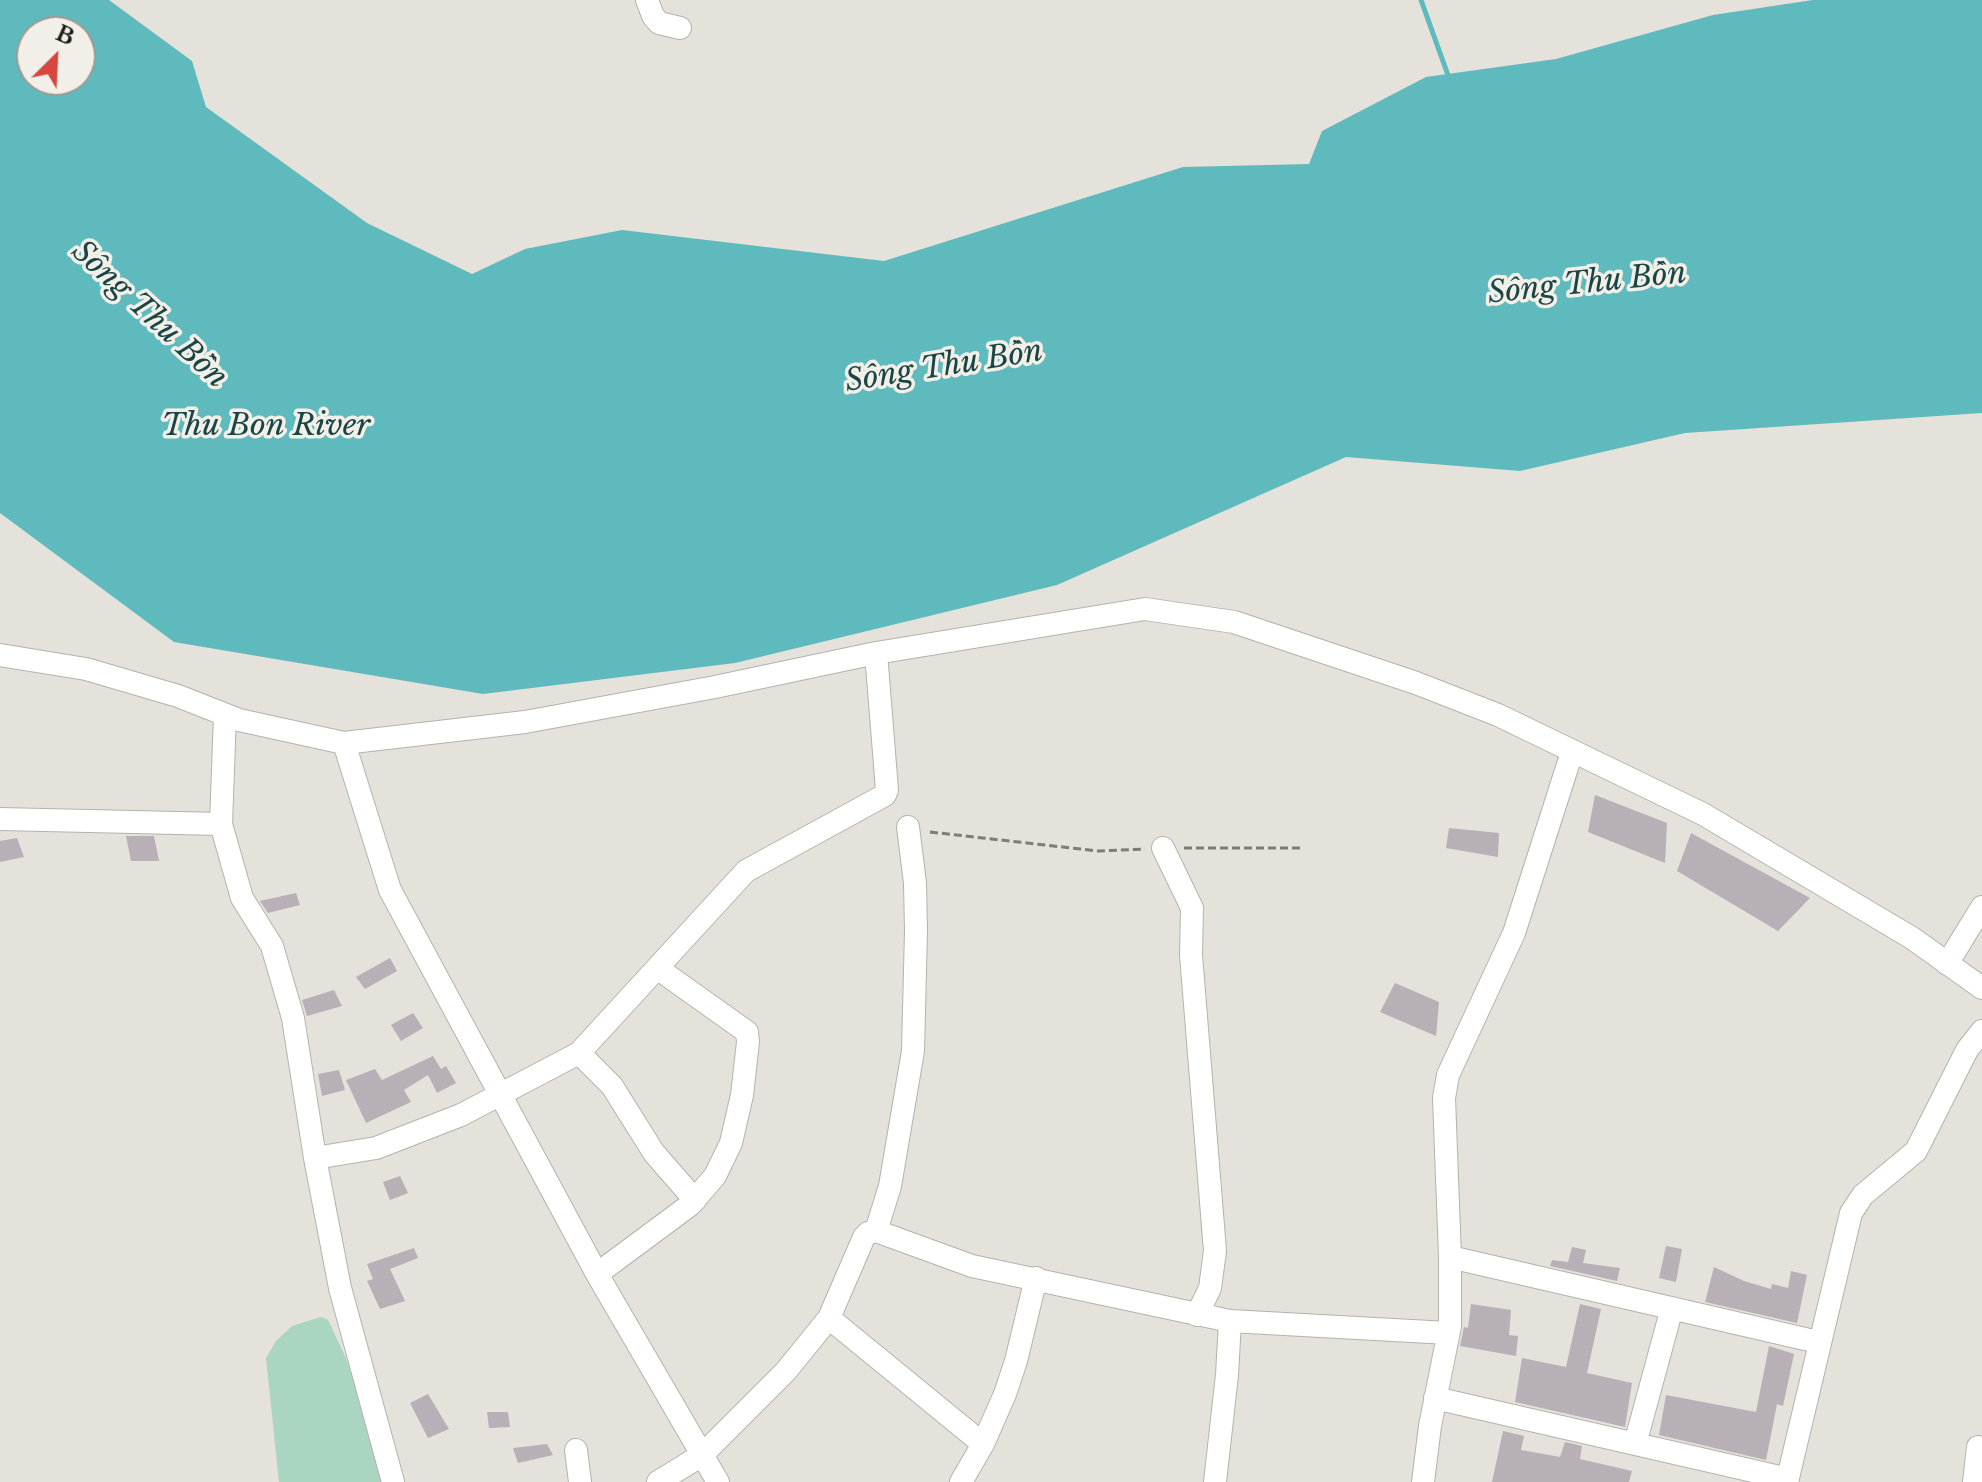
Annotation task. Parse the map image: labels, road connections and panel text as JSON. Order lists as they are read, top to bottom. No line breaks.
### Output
{"water":["Sông Thu Bồn","Thu Bon River"],"north":"top right"}
